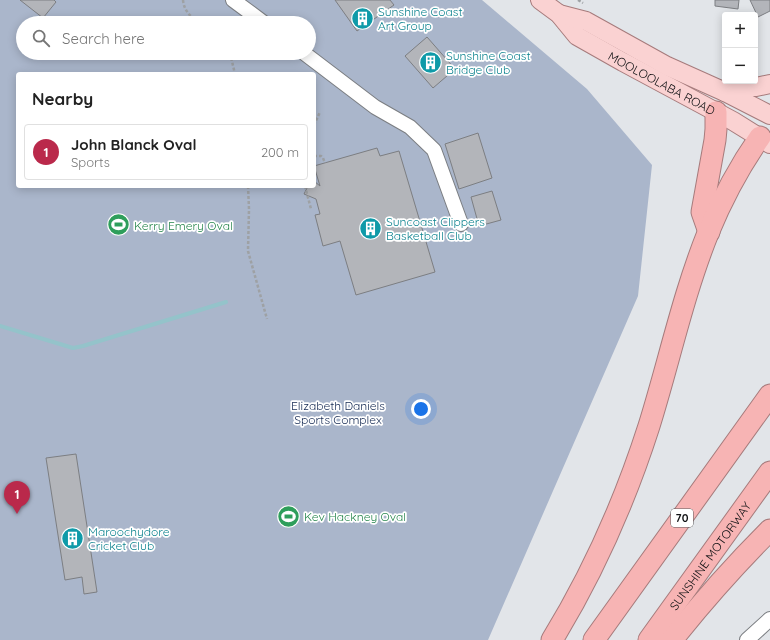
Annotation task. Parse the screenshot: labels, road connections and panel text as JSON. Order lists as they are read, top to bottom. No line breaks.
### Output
{"streets":{"highway":["70","SUNSHINE MOTORWAY"],"main road":["MOOLOOLABA ROAD"]},"parks":["Elizabeth Daniels Sports Complex"],"places":{"building":["Sunshine Coast Art Group","Sunshine Coast Bridge Club","Suncoast Clippers Basketball Club","Maroochydore Cricket Club"],"sports":["Kerry Emery Oval","Kev Hackney Oval"]},"page":{"map_buttons":["+","−"],"search":"Search here","heading":"Nearby","list":[{"mark":"1","name":"John Blanck Oval","note":"Sports","value":"200 m"}],"pins":"1"}}
